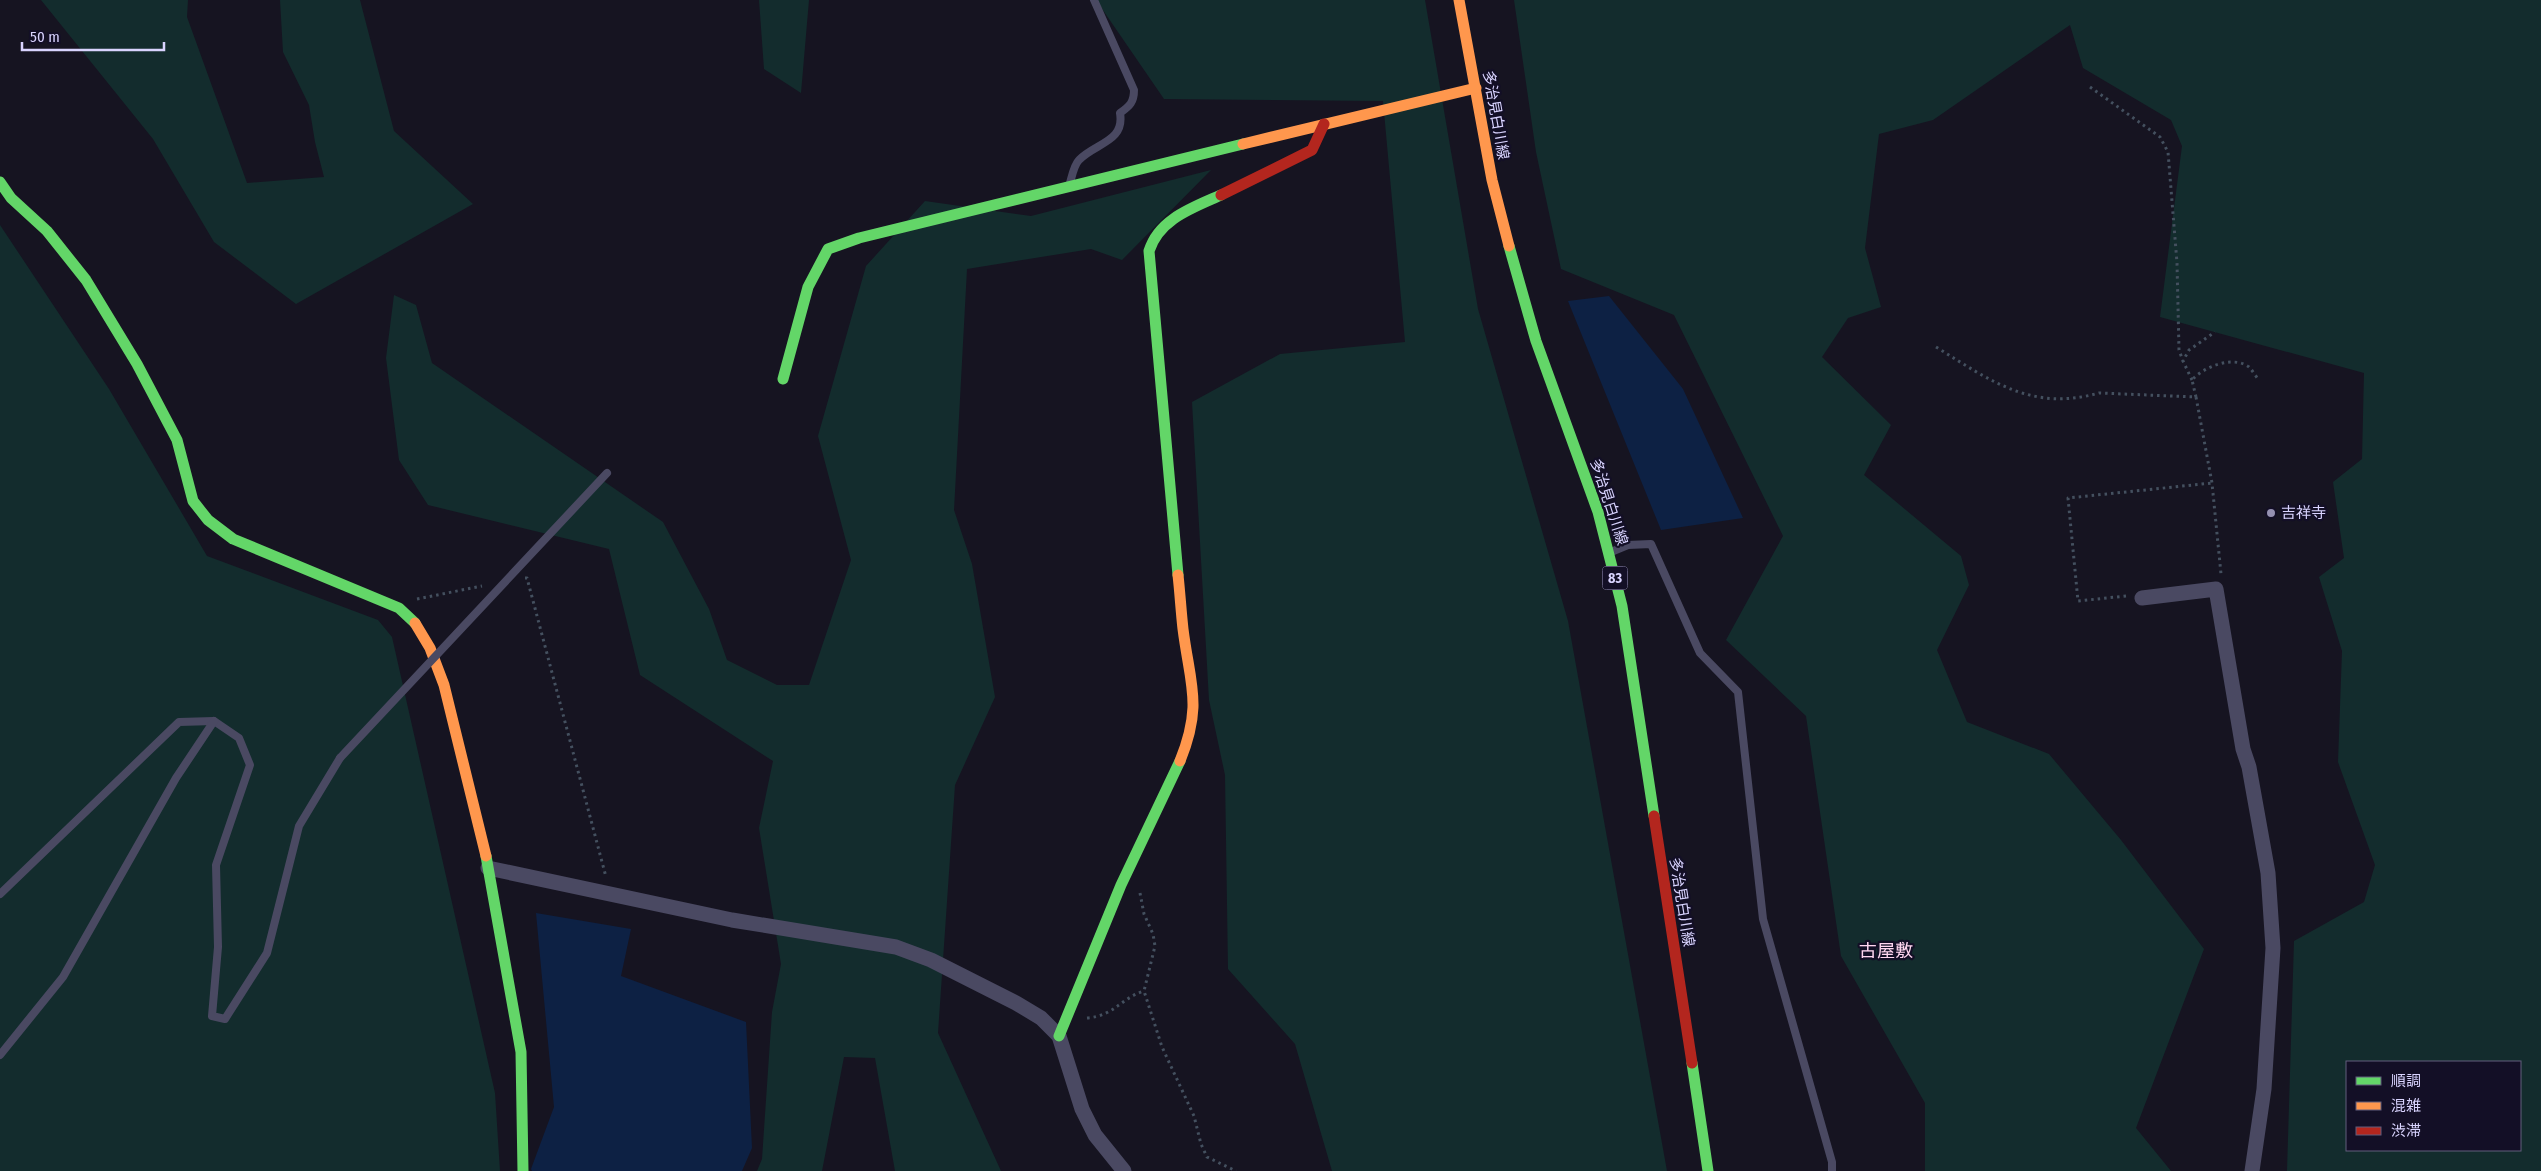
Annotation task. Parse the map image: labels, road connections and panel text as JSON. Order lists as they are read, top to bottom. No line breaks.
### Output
{"streets":{"street":["多治見白川線","83"]},"districts":["古屋敷"],"places":["吉祥寺"],"legend":["順調","混雑","渋滞"],"scale_bar":"50 m"}
